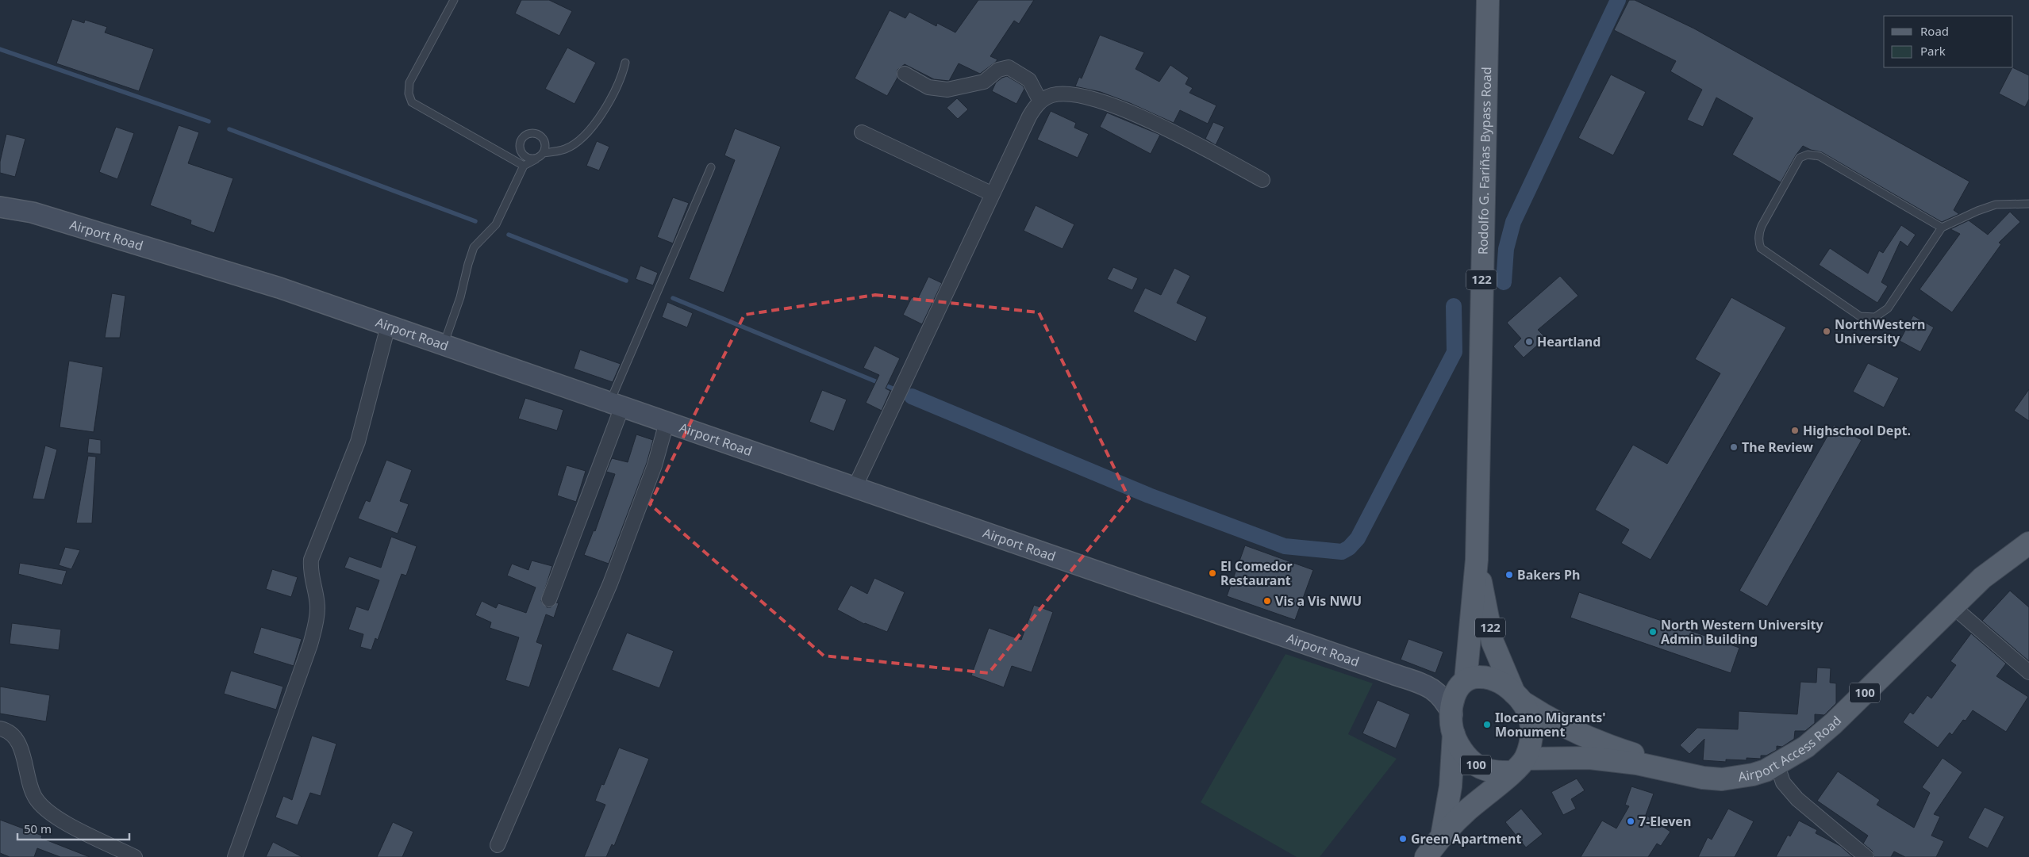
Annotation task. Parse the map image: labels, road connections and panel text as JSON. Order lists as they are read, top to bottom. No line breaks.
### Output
{"streets":{"main road":["Rodolfo G. Fariñas Bypass Road","Airport Road","122","100","Airport Access Road"]},"crossings":[["Rodolfo G. Fariñas Bypass Road","100"],["Rodolfo G. Fariñas Bypass Road","Airport Access Road"],["Airport Road","100"],["100","Airport Access Road"]],"places":["NorthWestern University","Heartland","Highschool Dept.","The Review","El Comedor Restaurant","Bakers Ph","Vis a Vis NWU","North Western University Admin Building","Ilocano Migrants' Monument","7-Eleven","Green Apartment"],"legend":["Road","Park"],"scale_bar":"50 m"}
